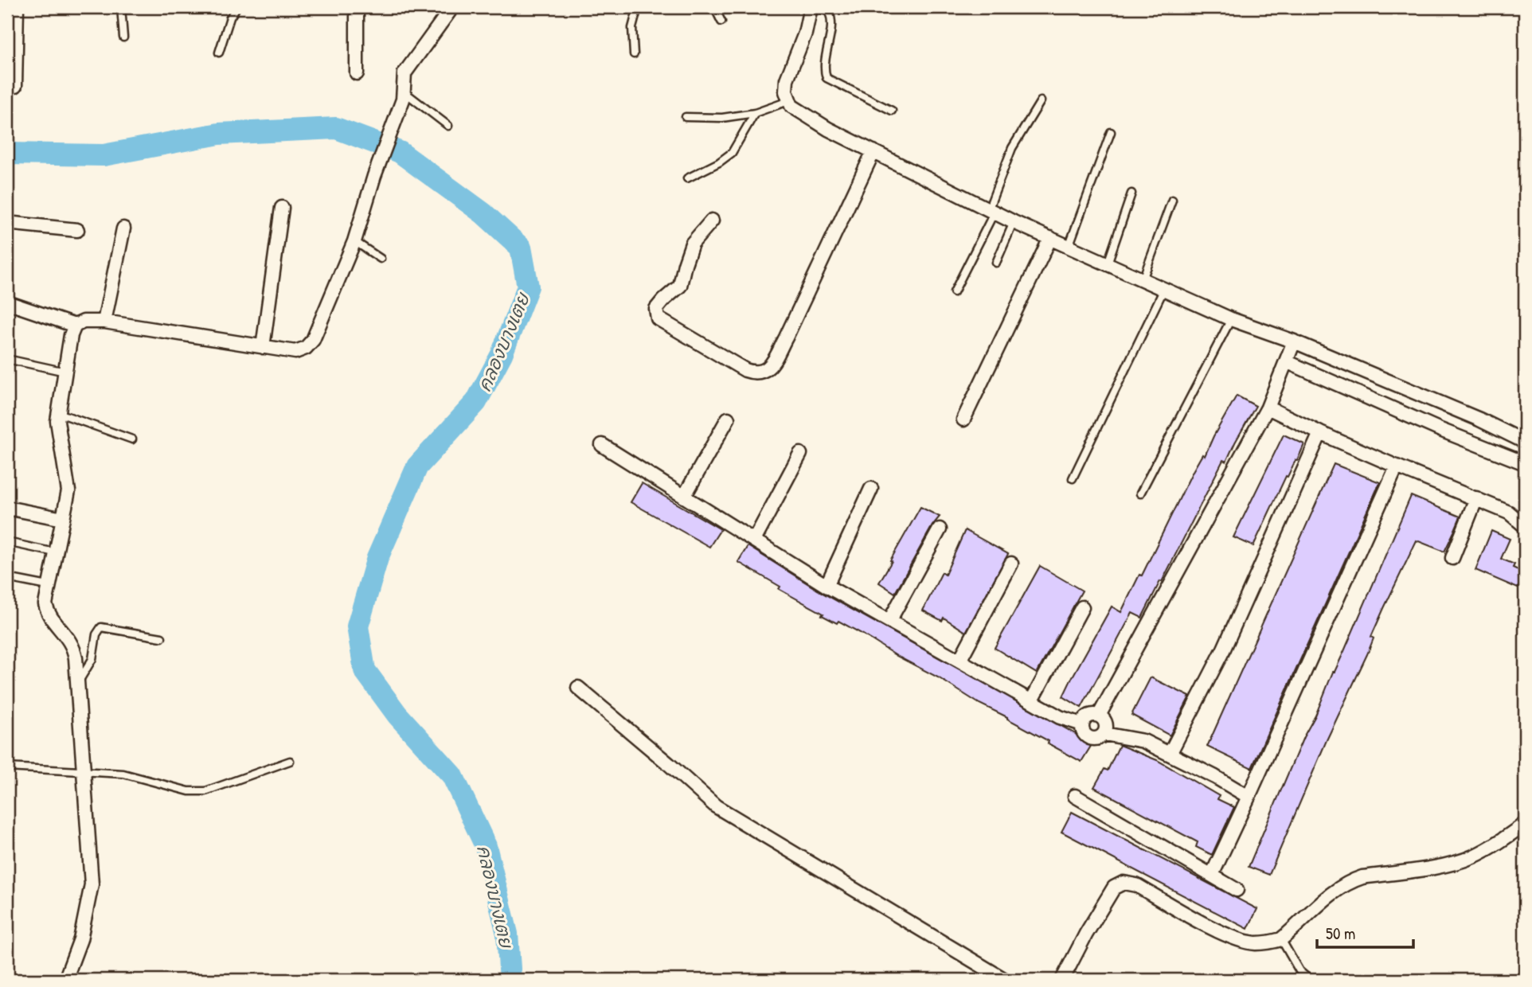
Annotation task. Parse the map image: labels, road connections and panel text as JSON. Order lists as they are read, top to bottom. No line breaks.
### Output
{"water":["คลองบางเตย"],"scale_bar":"50 m"}
